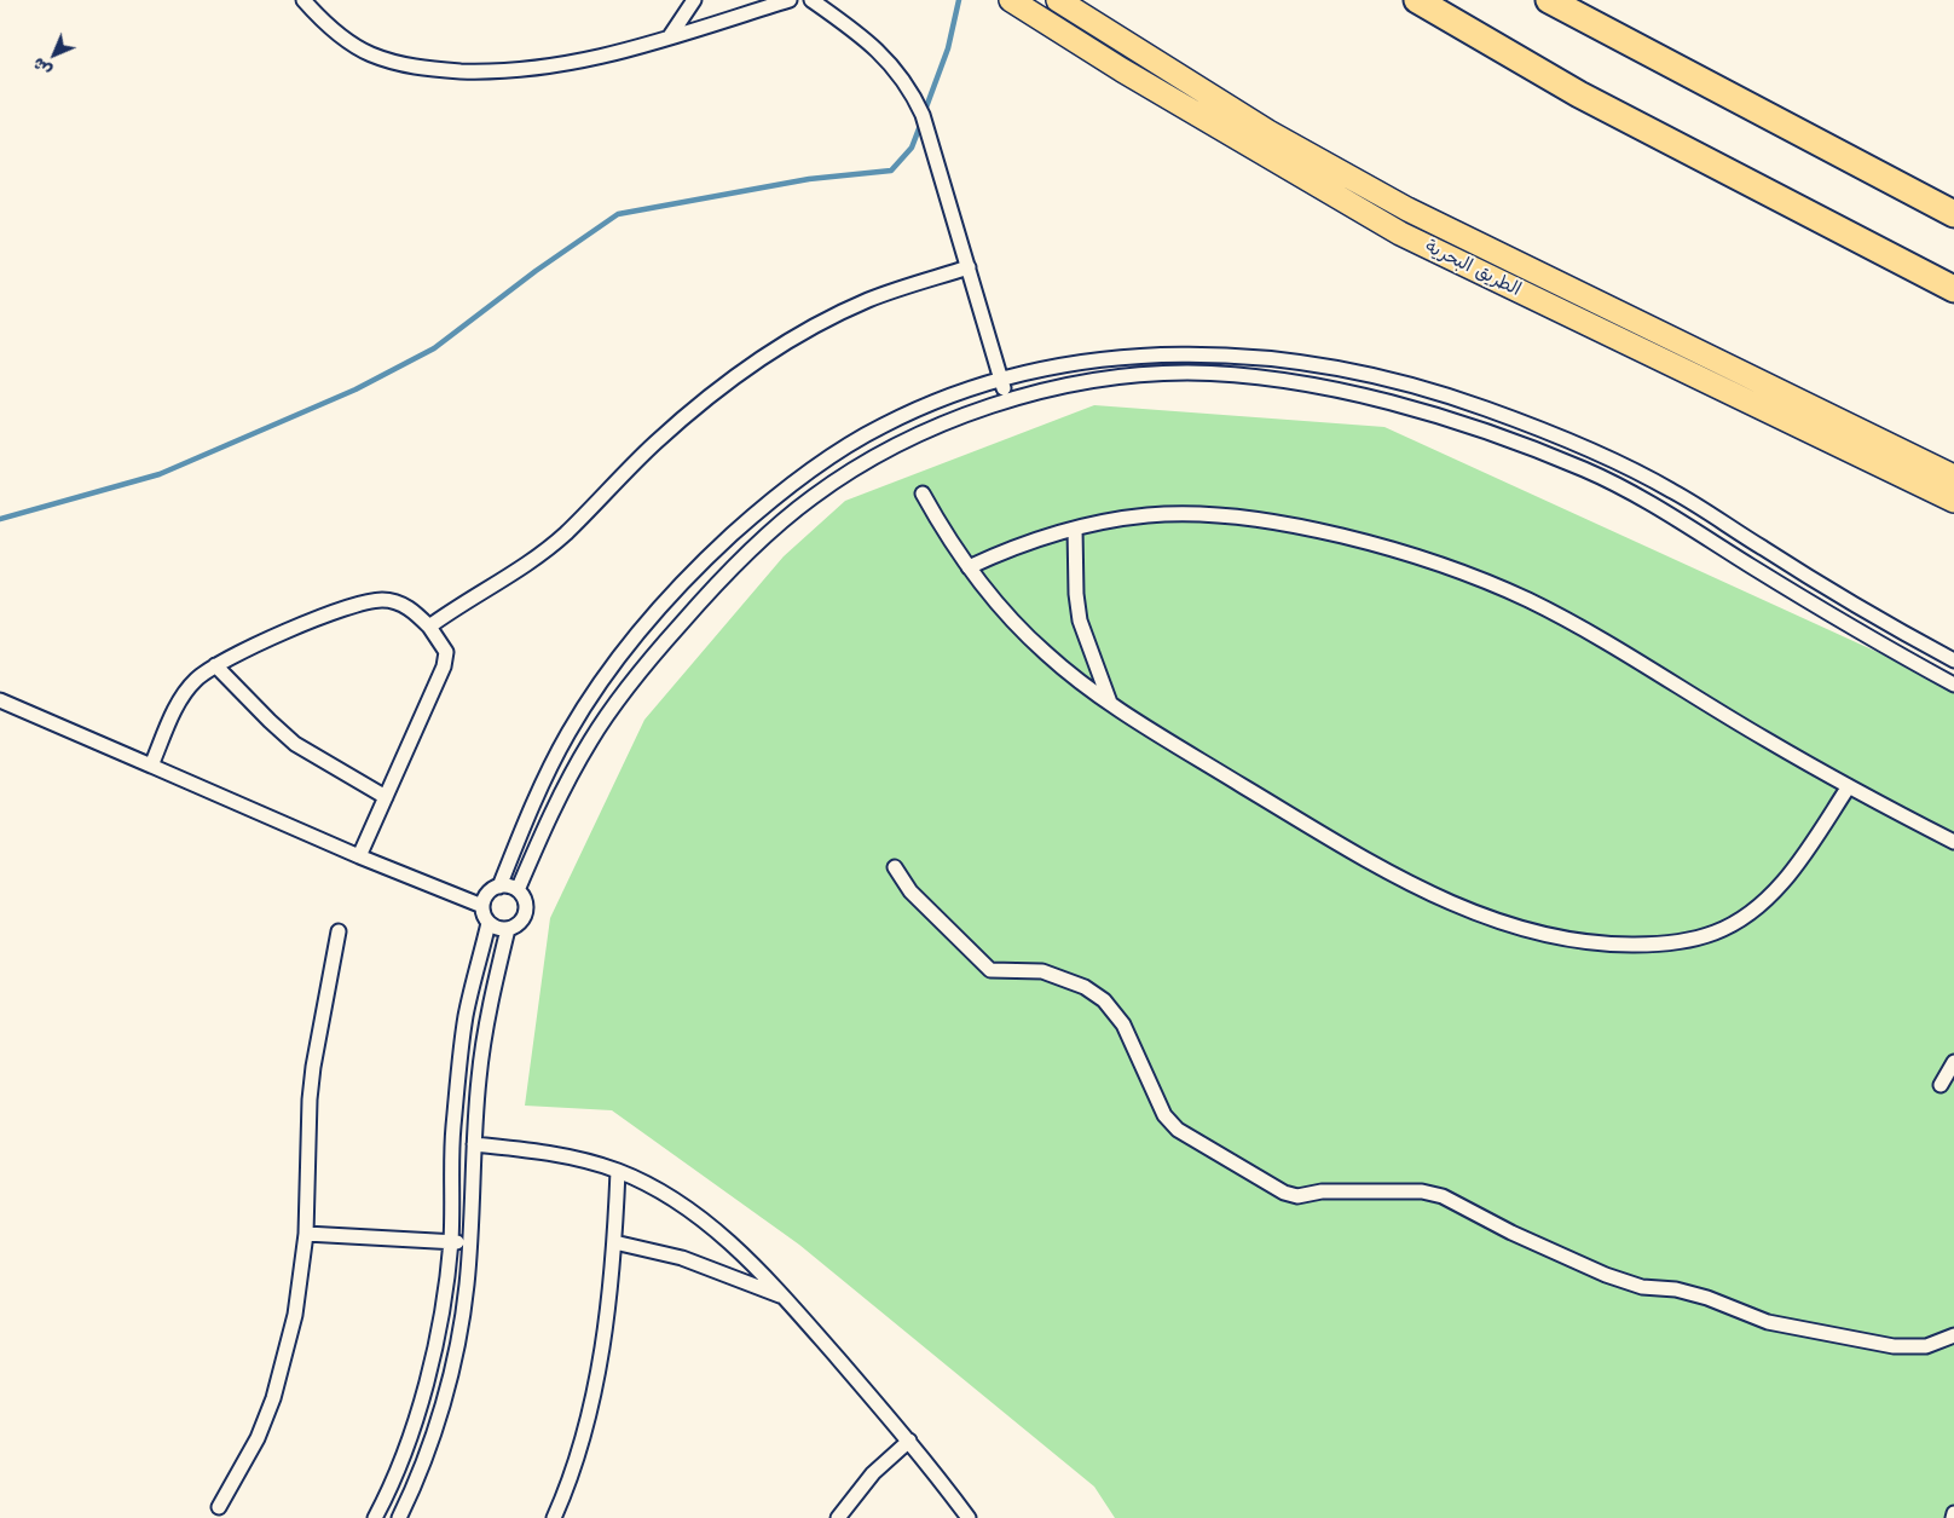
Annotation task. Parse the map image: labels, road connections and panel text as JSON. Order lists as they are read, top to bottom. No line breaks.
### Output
{"streets":{"main road":["الطريق البحرية"]},"north":"bottom left"}
